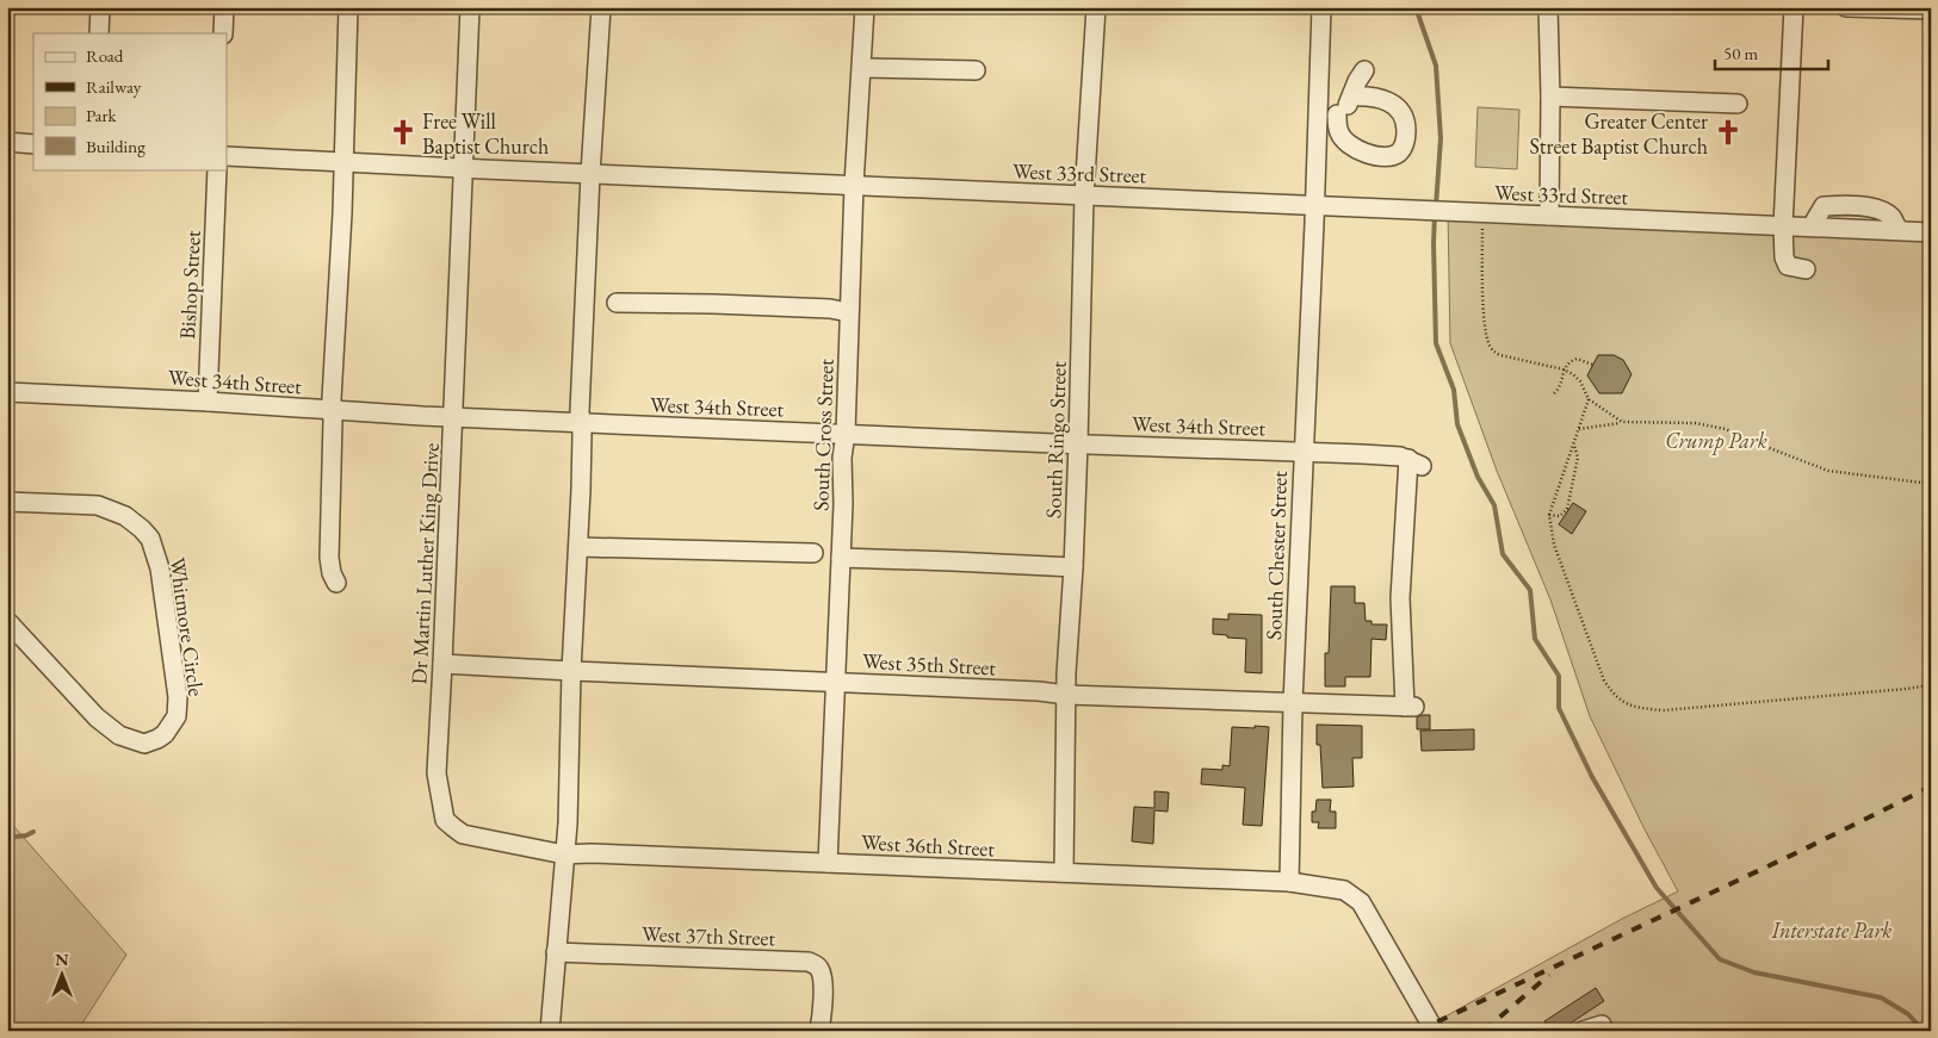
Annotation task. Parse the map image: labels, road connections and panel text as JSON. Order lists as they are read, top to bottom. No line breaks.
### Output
{"streets":{"street":["West 33rd Street","Bishop Street","West 34th Street","South Cross Street","South Ringo Street","South Chester Street","Dr Martin Luther King Drive","Whitmore Circle","West 35th Street","West 36th Street","West 37th Street"]},"crossings":[["West 33rd Street","South Cross Street"],["West 33rd Street","South Ringo Street"],["West 33rd Street","South Chester Street"],["West 33rd Street","Dr Martin Luther King Drive"],["Bishop Street","West 34th Street"],["West 34th Street","South Cross Street"],["West 34th Street","South Ringo Street"],["West 34th Street","South Chester Street"],["West 34th Street","Dr Martin Luther King Drive"],["West 34th Street","West 35th Street"],["South Cross Street","West 35th Street"],["South Cross Street","West 36th Street"],["South Ringo Street","West 35th Street"],["South Ringo Street","West 36th Street"],["South Chester Street","West 35th Street"],["South Chester Street","West 36th Street"],["Dr Martin Luther King Drive","West 35th Street"],["Dr Martin Luther King Drive","West 36th Street"]],"parks":["Crump Park","Interstate Park"],"places":{"church":["Free Will Baptist Church","Greater Center Street Baptist Church"]},"legend":["Road","Railway","Park","Building"],"scale_bar":"50 m","north":"top"}
